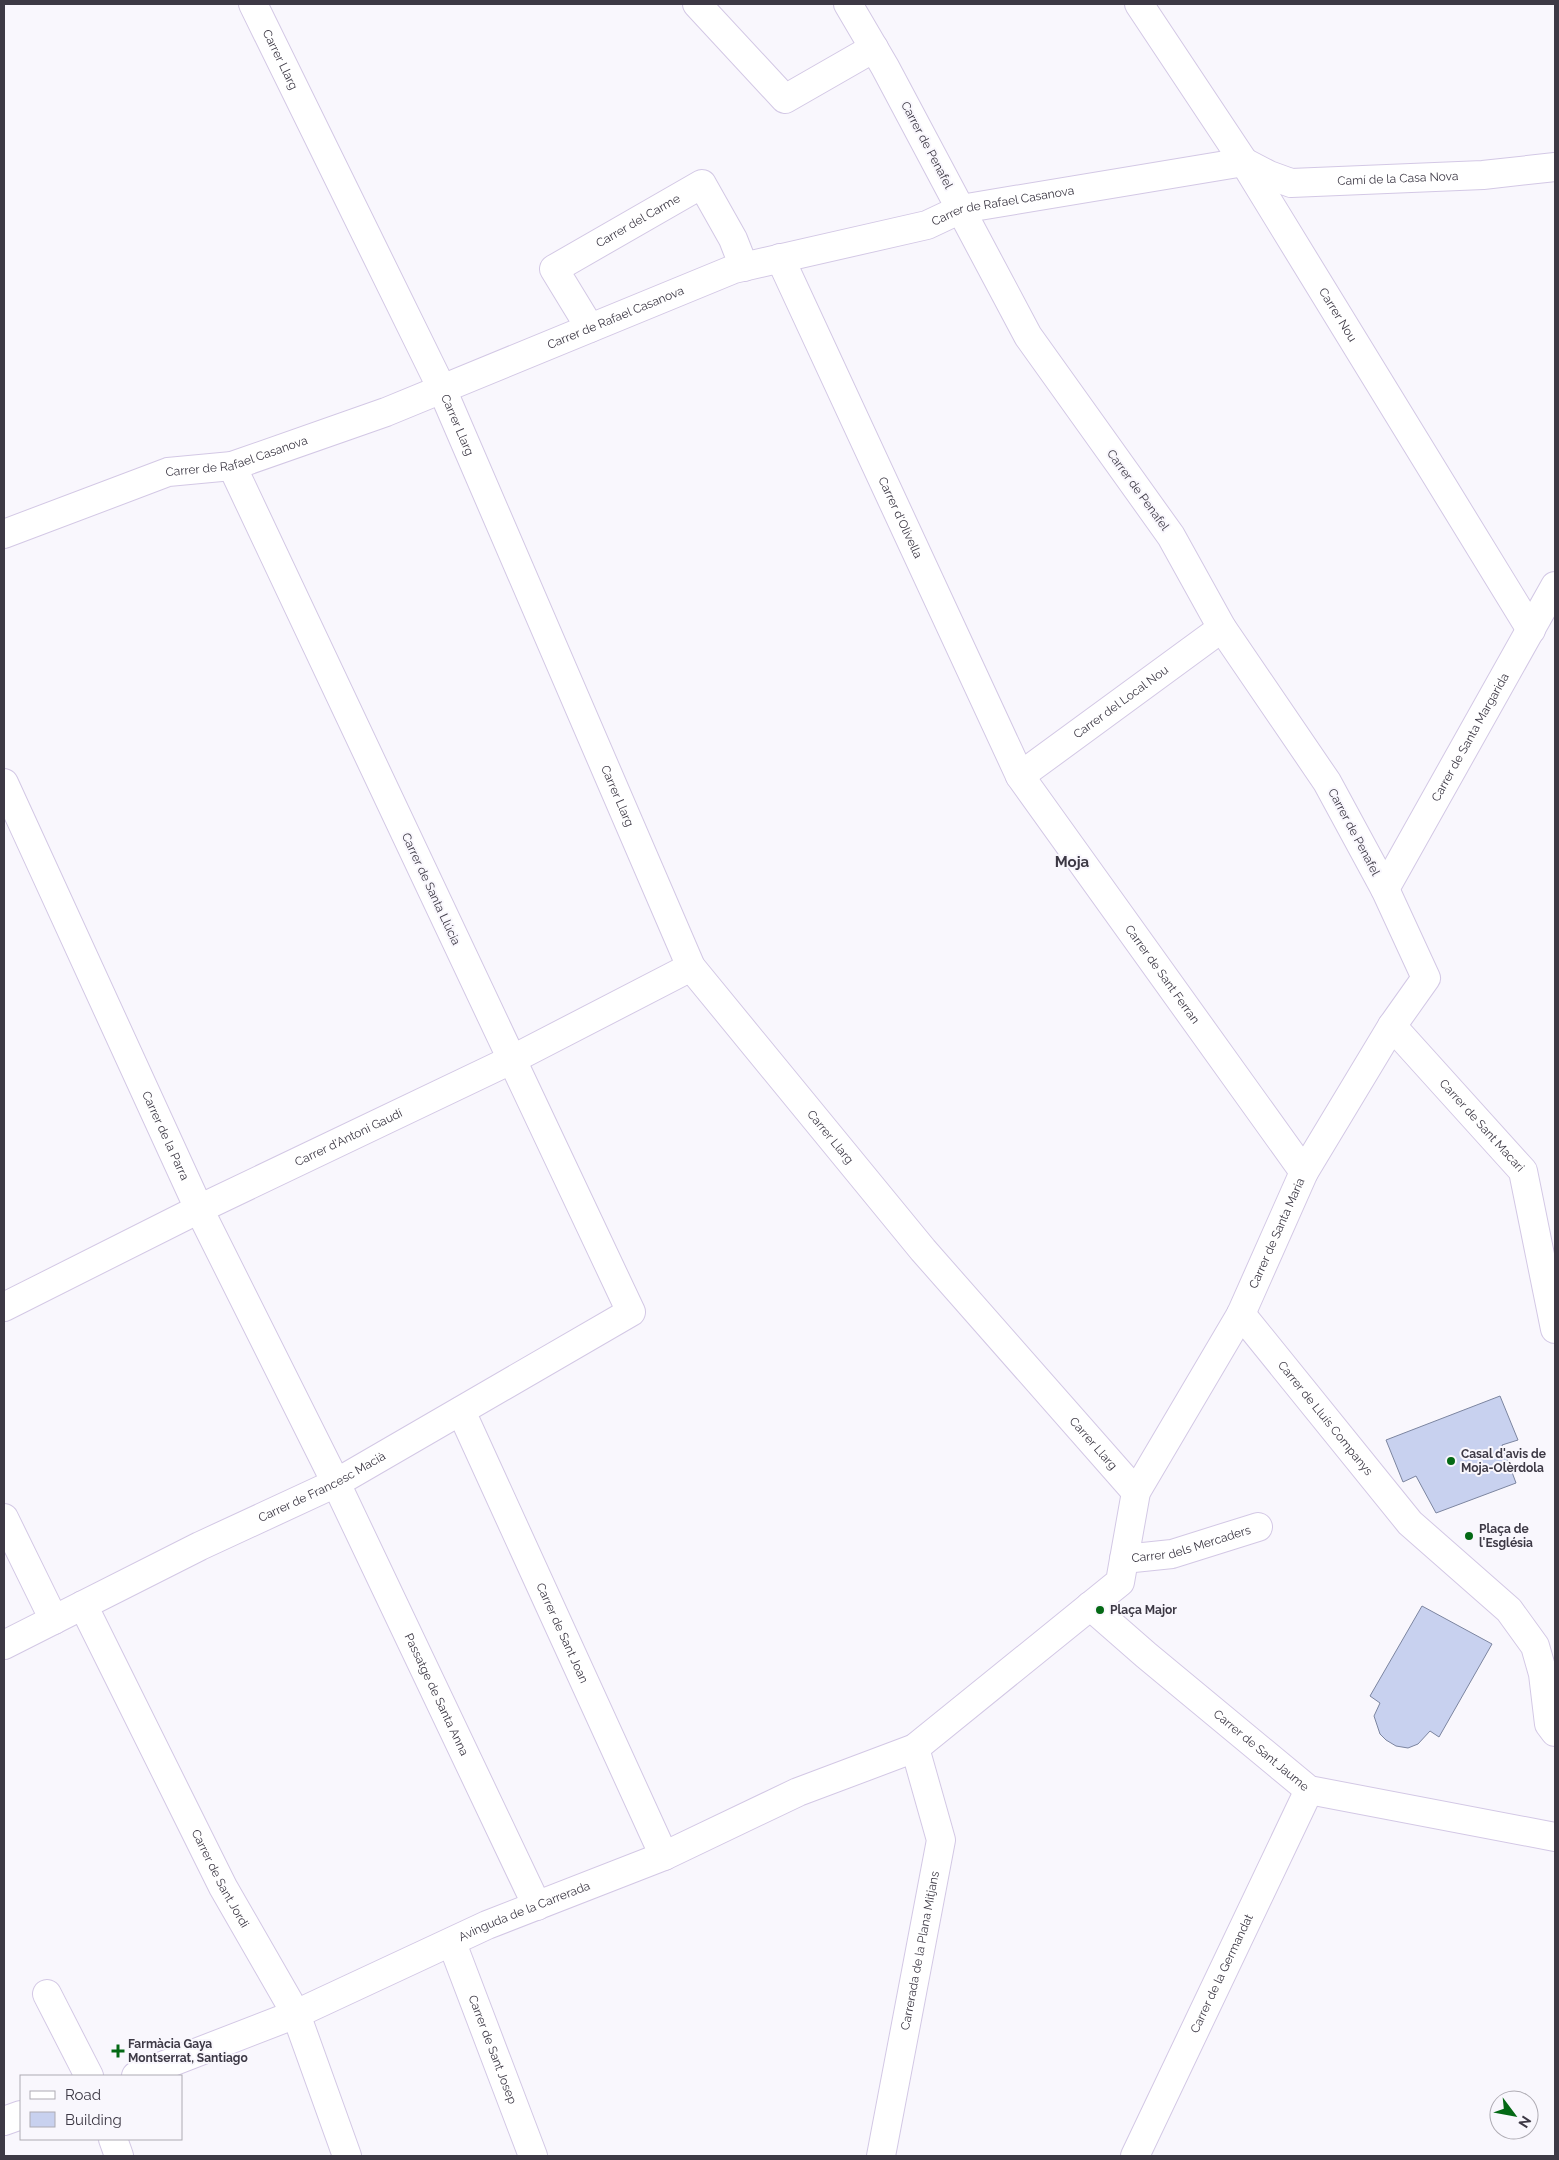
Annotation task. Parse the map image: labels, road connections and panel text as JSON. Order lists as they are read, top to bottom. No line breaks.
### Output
{"streets":{"street":["Carrer Llarg","Carrer de Penafel","Camí de la Casa Nova","Carrer de Rafael Casanova","Carrer del Carme","Carrer Nou","Carrer d'Olivella","Carrer del Local Nou","Carrer de Santa Margarida","Carrer de Santa Llúcia","Carrer de Sant Ferran","Carrer de Sant Macari","Carrer de la Parra","Carrer d'Antoni Gaudí","Carrer de Santa Maria","Carrer de Lluís Companys","Carrer de Francesc Macià","Carrer dels Mercaders","Carrer de Sant Joan","Passatge de Santa Anna","Carrer de Sant Jaume","Carrer de Sant Jordi","Avinguda de la Carrerada","Carrerada de la Plana Mitjans","Carrer de la Germandat","Carrer de Sant Josep"]},"crossings":[["Carrer Llarg","Carrer de Rafael Casanova"],["Carrer Llarg","Carrer d'Antoni Gaudí"],["Carrer Llarg","Carrer de Santa Maria"],["Carrer de Penafel","Carrer de Rafael Casanova"],["Carrer de Penafel","Carrer del Local Nou"],["Carrer de Penafel","Carrer de Santa Margarida"],["Carrer de Penafel","Carrer de Santa Maria"],["Camí de la Casa Nova","Carrer de Rafael Casanova"],["Camí de la Casa Nova","Carrer Nou"],["Carrer de Rafael Casanova","Carrer del Carme"],["Carrer de Rafael Casanova","Carrer Nou"],["Carrer de Rafael Casanova","Carrer d'Olivella"],["Carrer de Rafael Casanova","Carrer de Santa Llúcia"],["Carrer Nou","Carrer de Santa Margarida"],["Carrer d'Olivella","Carrer del Local Nou"],["Carrer d'Olivella","Carrer de Sant Ferran"],["Carrer del Local Nou","Carrer de Sant Ferran"],["Carrer de Santa Llúcia","Carrer d'Antoni Gaudí"],["Carrer de Santa Llúcia","Carrer de Francesc Macià"],["Carrer de Sant Ferran","Carrer de Santa Maria"],["Carrer de Sant Macari","Carrer de Santa Maria"],["Carrer de la Parra","Carrer d'Antoni Gaudí"],["Carrer de la Parra","Carrer de Francesc Macià"],["Carrer de la Parra","Passatge de Santa Anna"],["Carrer de Santa Maria","Carrer de Lluís Companys"],["Carrer de Francesc Macià","Carrer de Sant Joan"],["Carrer de Francesc Macià","Passatge de Santa Anna"],["Carrer de Francesc Macià","Carrer de Sant Jordi"],["Carrer de Sant Joan","Avinguda de la Carrerada"],["Passatge de Santa Anna","Avinguda de la Carrerada"],["Carrer de Sant Jaume","Carrer de la Germandat"],["Carrer de Sant Jordi","Avinguda de la Carrerada"],["Avinguda de la Carrerada","Carrerada de la Plana Mitjans"],["Avinguda de la Carrerada","Carrer de Sant Josep"]],"districts":["Moja"],"places":{"other":["Casal d'avis de Moja-Olèrdola","Plaça de l'Església","Plaça Major"],"health":["Farmàcia Gaya Montserrat, Santiago"]},"legend":["Road","Building"],"north":"bottom right"}
